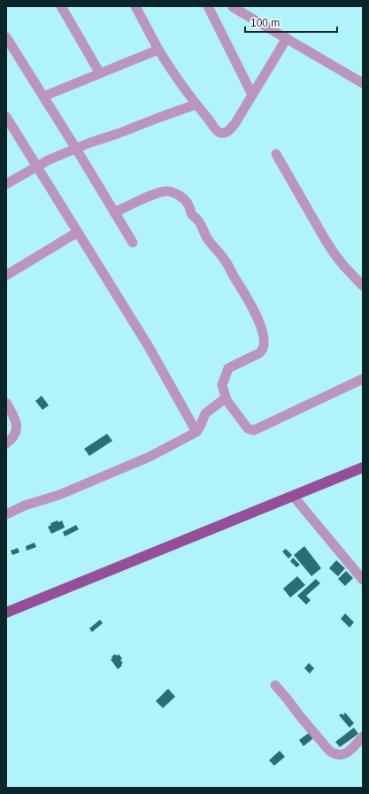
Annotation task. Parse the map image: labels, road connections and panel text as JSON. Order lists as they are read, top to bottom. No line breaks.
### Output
{"scale_bar":"100 m"}
